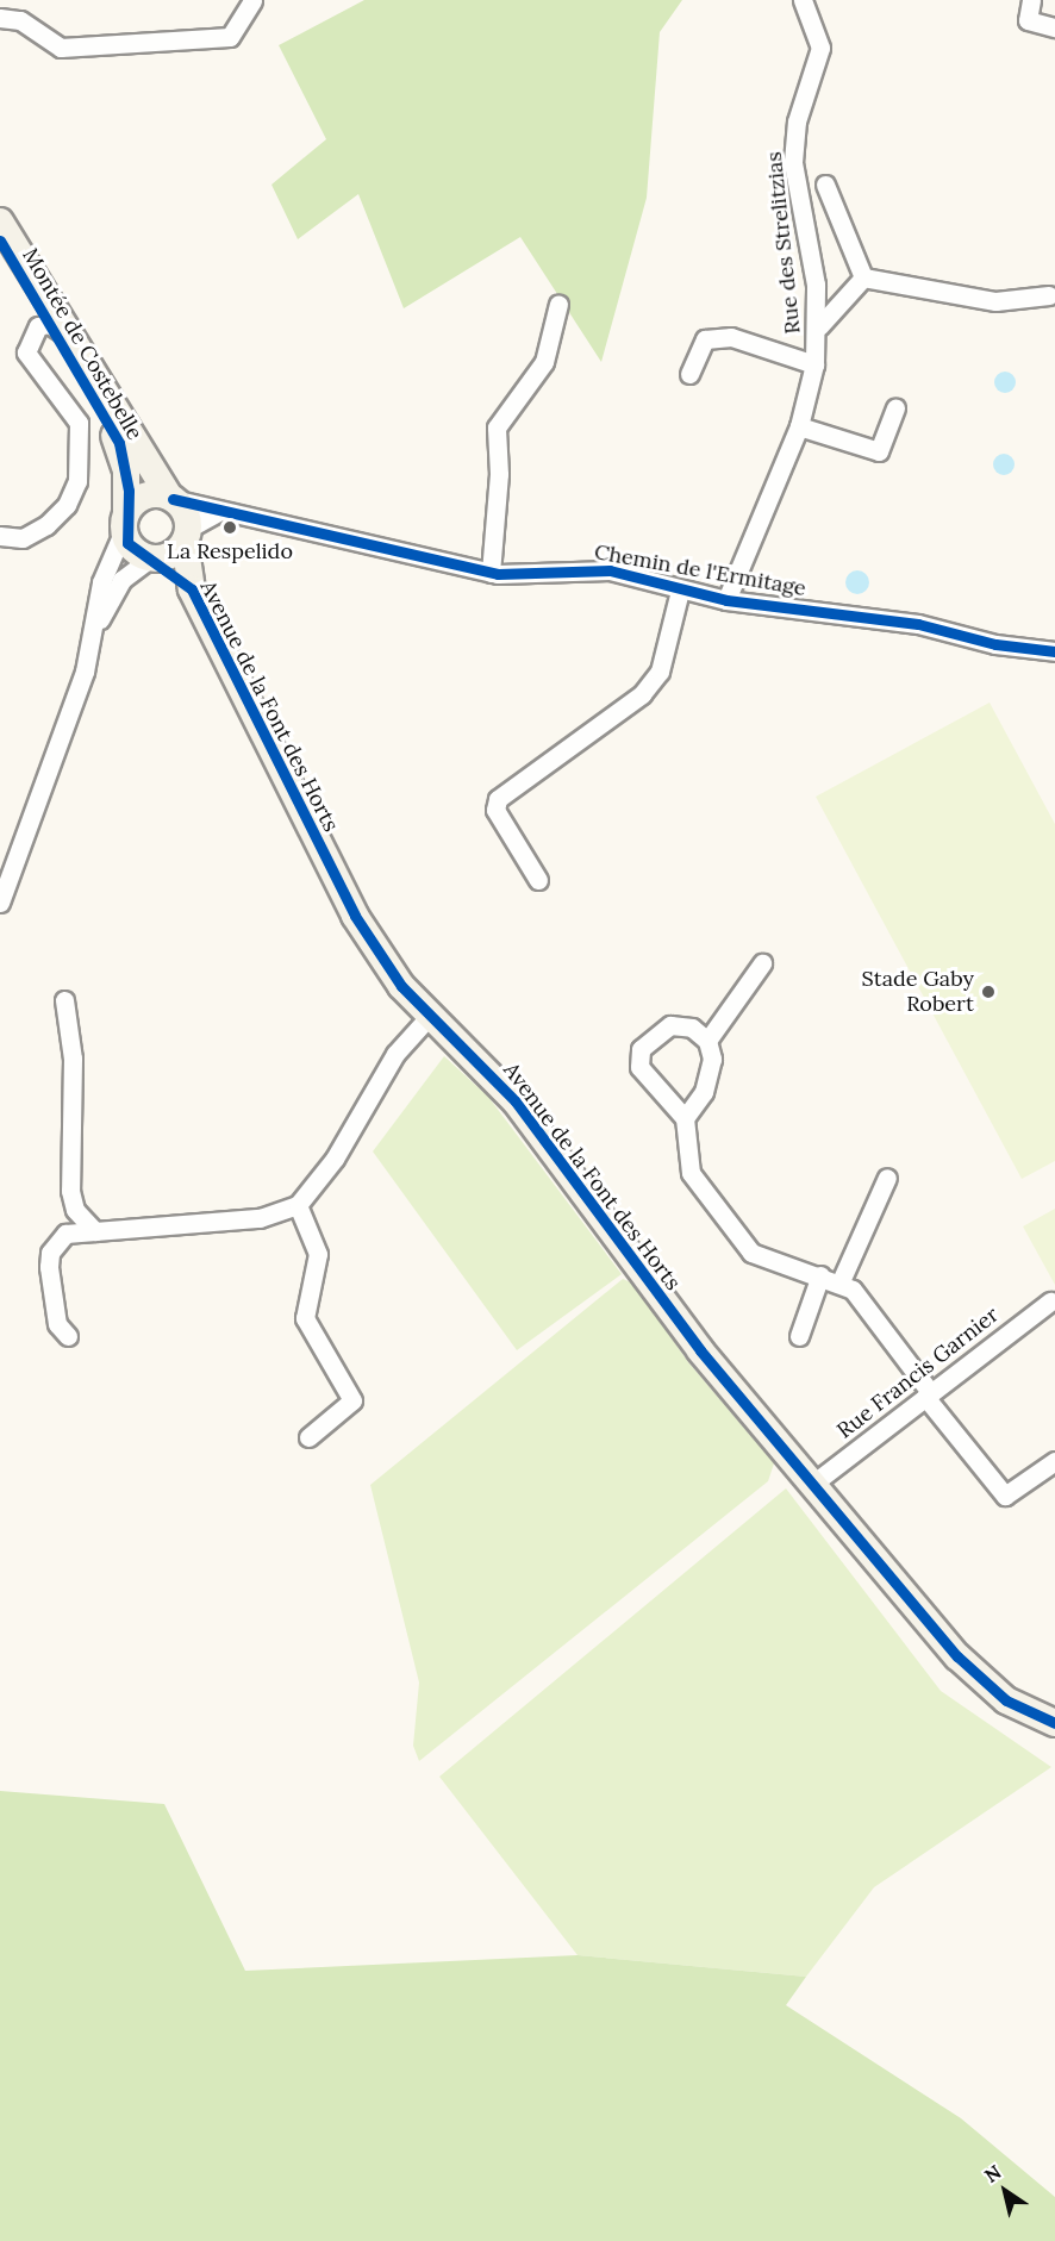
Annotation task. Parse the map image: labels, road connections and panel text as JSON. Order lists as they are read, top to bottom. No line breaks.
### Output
{"streets":{"main road":["Montée de Costebelle","Avenue de la Font des Horts"],"street":["Rue des Strelitzias","Chemin de l'Ermitage","Rue Francis Garnier"]},"crossings":[["Rue des Strelitzias","Chemin de l'Ermitage"],["Montée de Costebelle","Chemin de l'Ermitage"],["Montée de Costebelle","Avenue de la Font des Horts"],["Chemin de l'Ermitage","Avenue de la Font des Horts"],["Avenue de la Font des Horts","Rue Francis Garnier"]],"places":["La Respelido","Stade Gaby Robert"],"north":"top left"}
